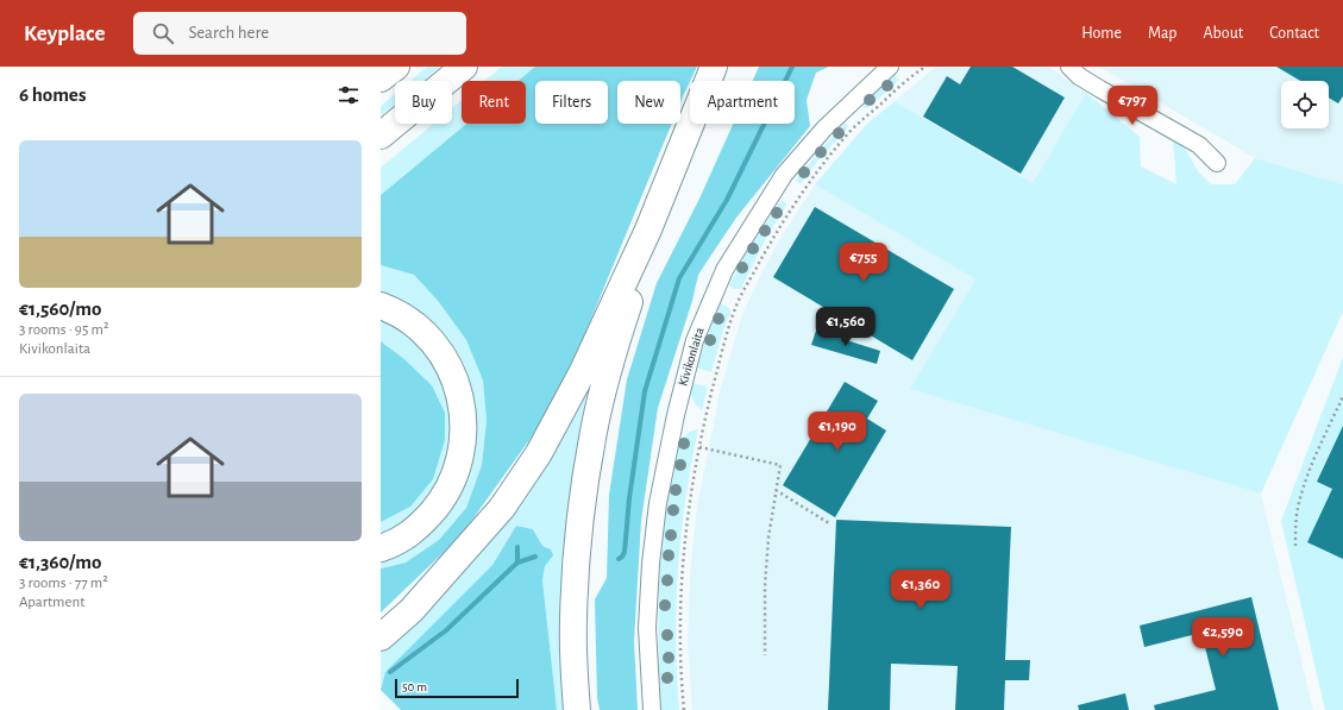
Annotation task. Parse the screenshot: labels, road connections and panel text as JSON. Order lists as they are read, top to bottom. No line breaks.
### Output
{"streets":{"street":["Kivikonlaita"]},"scale_bar":"50 m","page":{"header":"Keyplace","search":"Search here","nav":["Home","Map","About","Contact"],"heading":"6 homes","chip":["Buy","Rent","Filters","New","Apartment"],"price":["€797","€755","€1,560","€1,190","€1,360","€2,590"],"list":[{"name":"€1,560/mo","note":"3 rooms · 95 m² · Kivikonlaita"},{"name":"€1,360/mo","note":"3 rooms · 77 m² · Apartment"}],"scale":"50 m"}}
